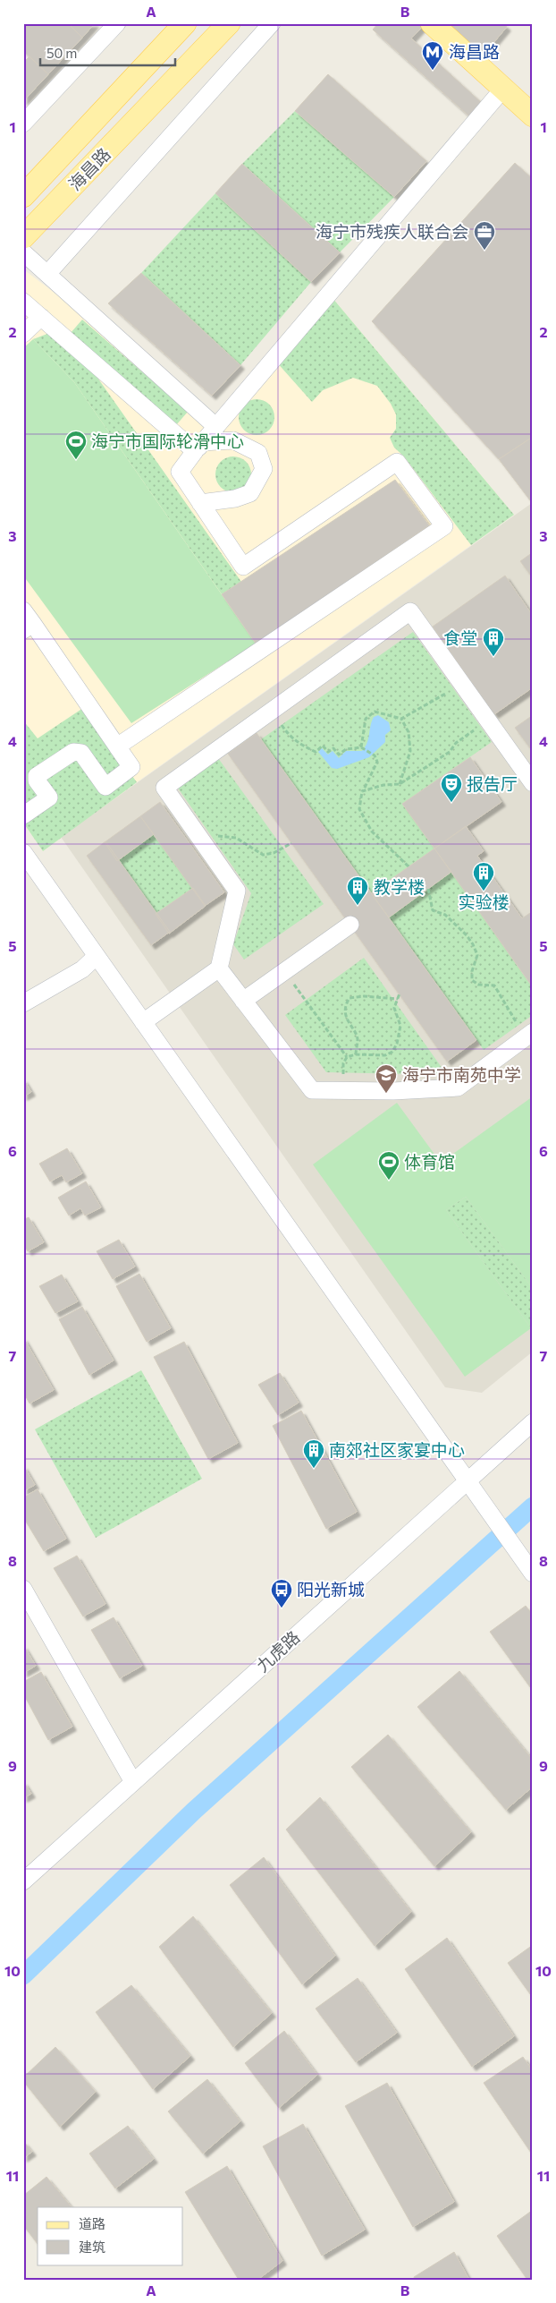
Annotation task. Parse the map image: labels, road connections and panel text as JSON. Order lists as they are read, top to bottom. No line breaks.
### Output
{"streets":{"main road":["海昌路"],"street":["九虎路"]},"places":{"metro station":["海昌路"],"office":["海宁市残疾人联合会"],"sports":["海宁市国际轮滑中心","体育馆"],"building":["食堂","实验楼","教学楼","南郊社区家宴中心"],"theatre":["报告厅"],"school or university":["海宁市南苑中学"],"bus stop":["阳光新城"]},"legend":["道路","建筑"],"scale_bar":"50 m","grid":{"columns":["A","B"],"rows":["1","2","3","4","5","6","7","8","9","10","11"]}}
